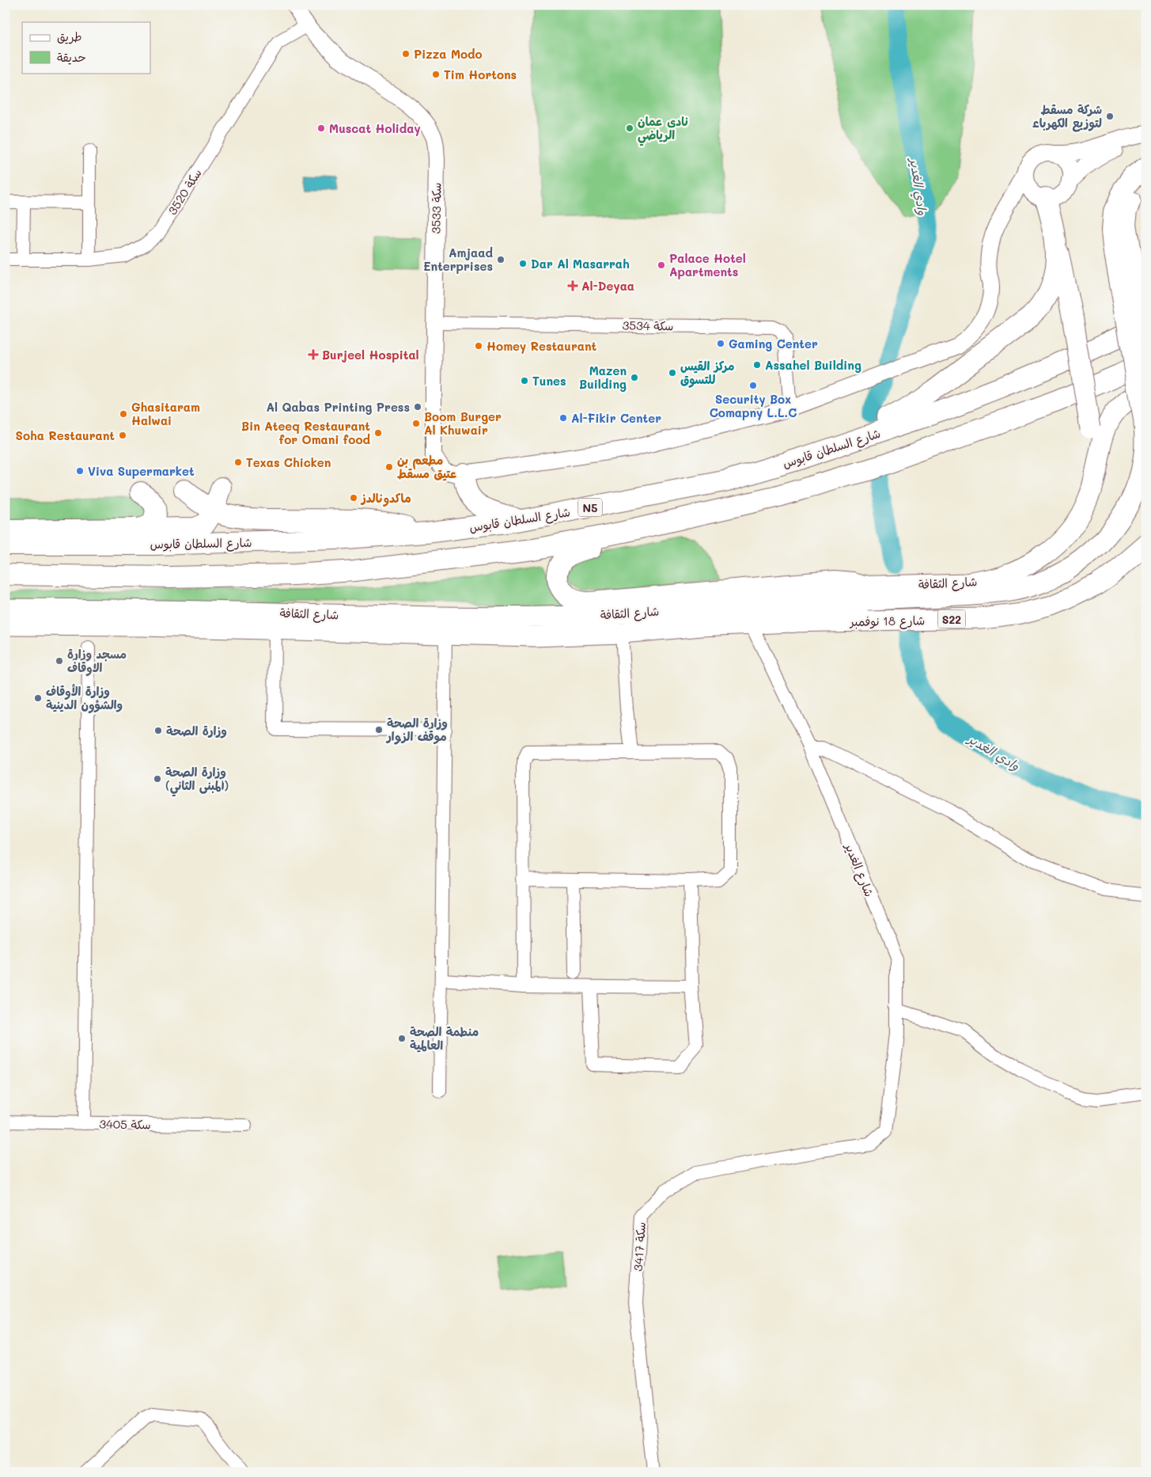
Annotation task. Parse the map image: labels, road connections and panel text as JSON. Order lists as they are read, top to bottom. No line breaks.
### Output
{"streets":{"highway":["شارع السلطان قابوس","N5"],"main road":["شارع الثقافة","S22","شارع 18 نوفمبر"],"street":["سكة 3520","سكة 3533","سكة 3534","شارع الغدير","سكة 3405","سكة 3417"]},"crossings":[["سكة 3520","سكة 3533"],["سكة 3533","سكة 3534"],["شارع الثقافة","شارع 18 نوفمبر"],["شارع الثقافة","شارع الغدير"],["شارع 18 نوفمبر","شارع الغدير"],["شارع الغدير","سكة 3417"]],"water":["وادي الغدير"],"places":{"other":["Pizza Modo","Tim Hortons","شركة مسقط لتوزيع الكهرباء","Muscat Holiday","نادي عمان الرياضي","Amjaad Enterprises","Dar Al Masarrah","Palace Hotel Apartments","Gaming Center","Homey Restaurant","Assahel Building","مركز القيس للتسوق","Mazen Building","Tunes","Security Box Comapny L.L.C","Al Qabas Printing Press","Ghasitaram Halwai","Al-Fikir Center","Boom Burger Al Khuwair","Bin Ateeq Restaurant for Omani food","Soha Restaurant","Texas Chicken","مطعم بن عتيق مسقط","Viva Supermarket","ماكدونالدز","مسجد وزارة الاوقاف","وزارة الأوقاف والشؤون الدينية","وزارة الصحة موقف الزوار","وزارة الصحة","وزارة الصحة (المبنى الثاني)","منطمة الصحة العالمية"],"health":["Al-Deyaa","Burjeel Hospital"]},"legend":["طريق","حديقة"]}
